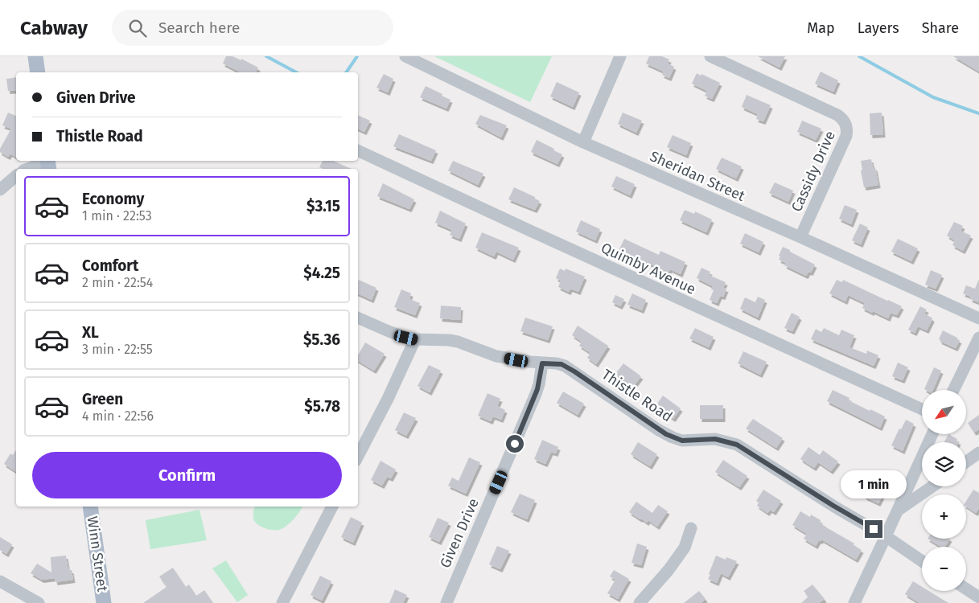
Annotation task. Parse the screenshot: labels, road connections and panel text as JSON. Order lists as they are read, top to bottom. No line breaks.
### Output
{"streets":{"main road":["Winn Street"],"street":["Cassidy Drive","Sheridan Street","Quimby Avenue","Thistle Road","Given Drive"]},"crossings":[["Cassidy Drive","Sheridan Street"],["Thistle Road","Given Drive"]],"north":"bottom left","page":{"header":"Cabway","search":"Search here","nav":["Map","Layers","Share"],"banner":["Given Drive","Thistle Road"],"list":[{"name":"Economy","note":"1 min · 22:53","value":"$3.15"},{"name":"Comfort","note":"2 min · 22:54","value":"$4.25"},{"name":"XL","note":"3 min · 22:55","value":"$5.36"},{"name":"Green","note":"4 min · 22:56","value":"$5.78"}],"map_buttons":["+","−"],"buttons":"Confirm","bubble":"1 min"}}
